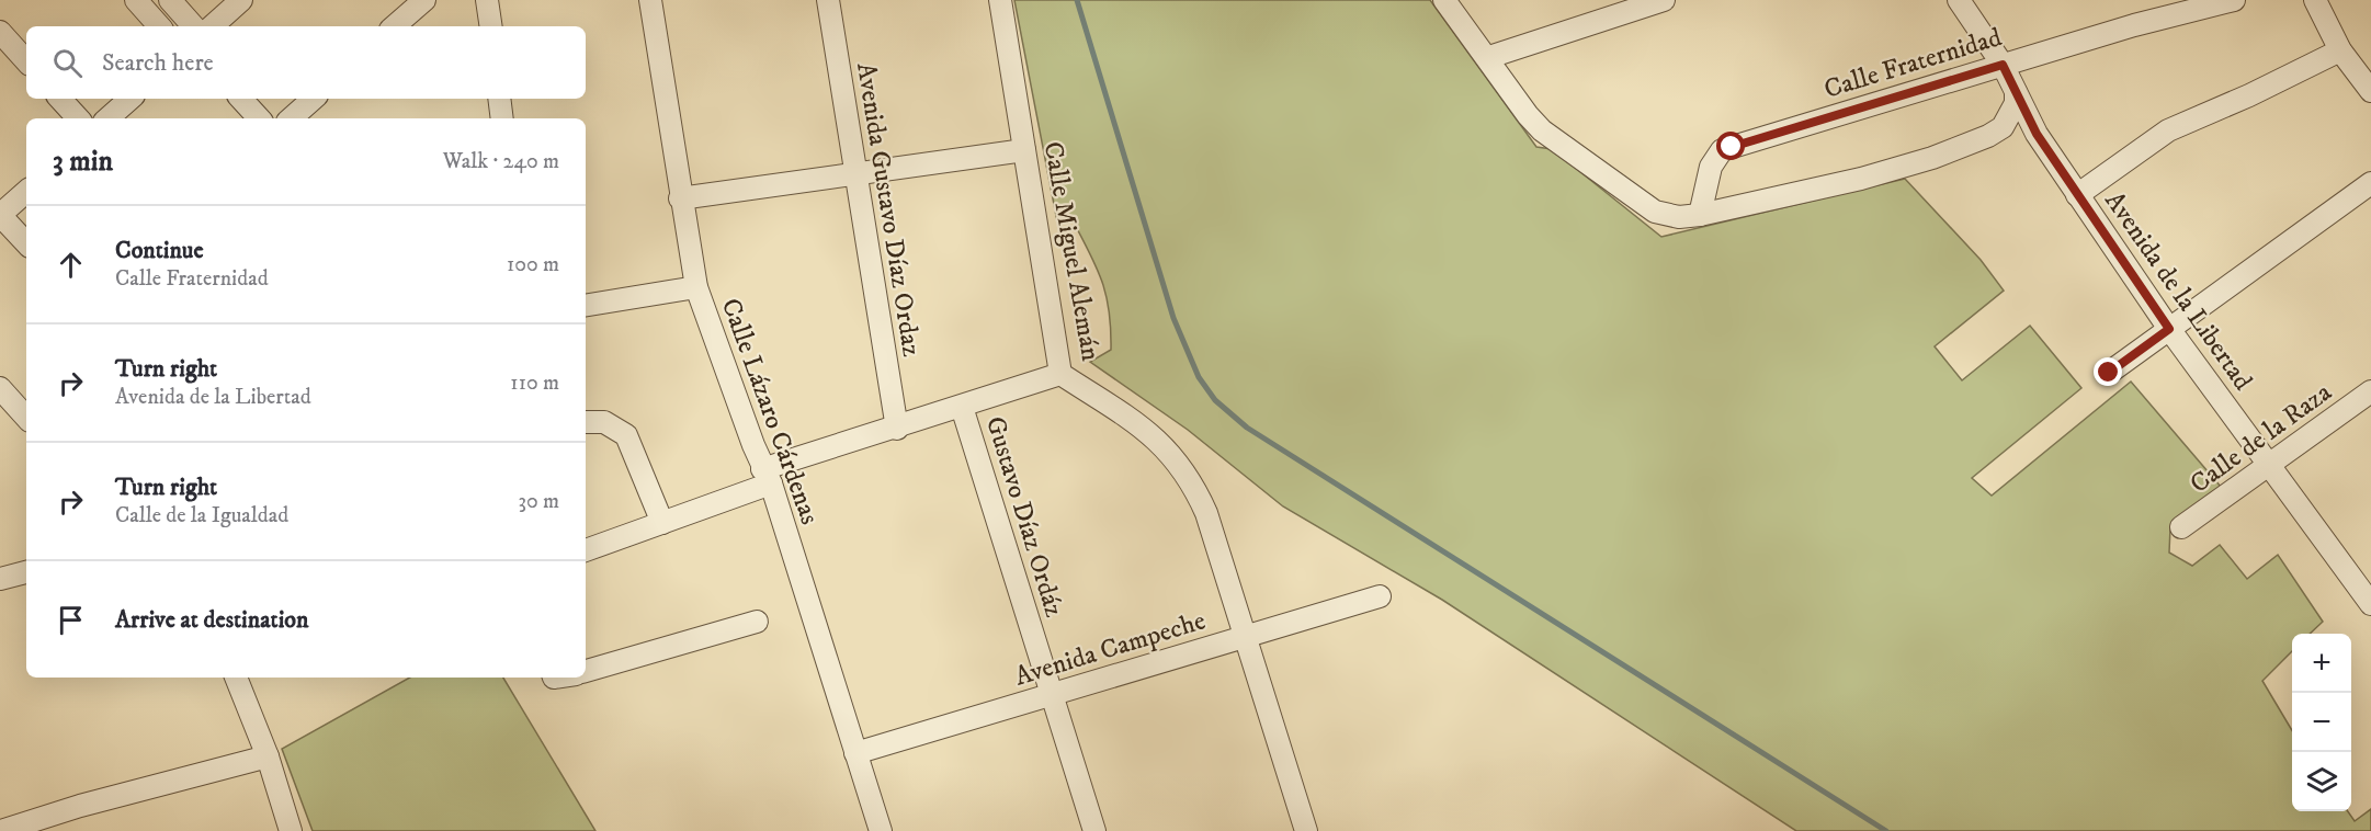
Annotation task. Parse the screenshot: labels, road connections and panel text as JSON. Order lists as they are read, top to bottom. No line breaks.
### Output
{"streets":{"street":["Calle Fraternidad","Avenida Gustavo Díaz Ordaz","Calle Miguel Alemán","Avenida de la Libertad","Calle Lázaro Cárdenas","Calle de la Raza","Gustavo Díaz Ordáz","Avenida Campeche"]},"crossings":[["Calle Fraternidad","Avenida de la Libertad"],["Calle Miguel Alemán","Avenida Campeche"],["Avenida de la Libertad","Calle de la Raza"],["Calle Lázaro Cárdenas","Avenida Campeche"],["Gustavo Díaz Ordáz","Avenida Campeche"]],"page":{"search":"Search here","heading":["3 min","Walk · 240 m"],"list":[["Continue","Calle Fraternidad","100 m"],["Turn right","Avenida de la Libertad","110 m"],["Turn right","Calle de la Igualdad","30 m"],"Arrive at destination"],"map_buttons":["+","−"]}}
